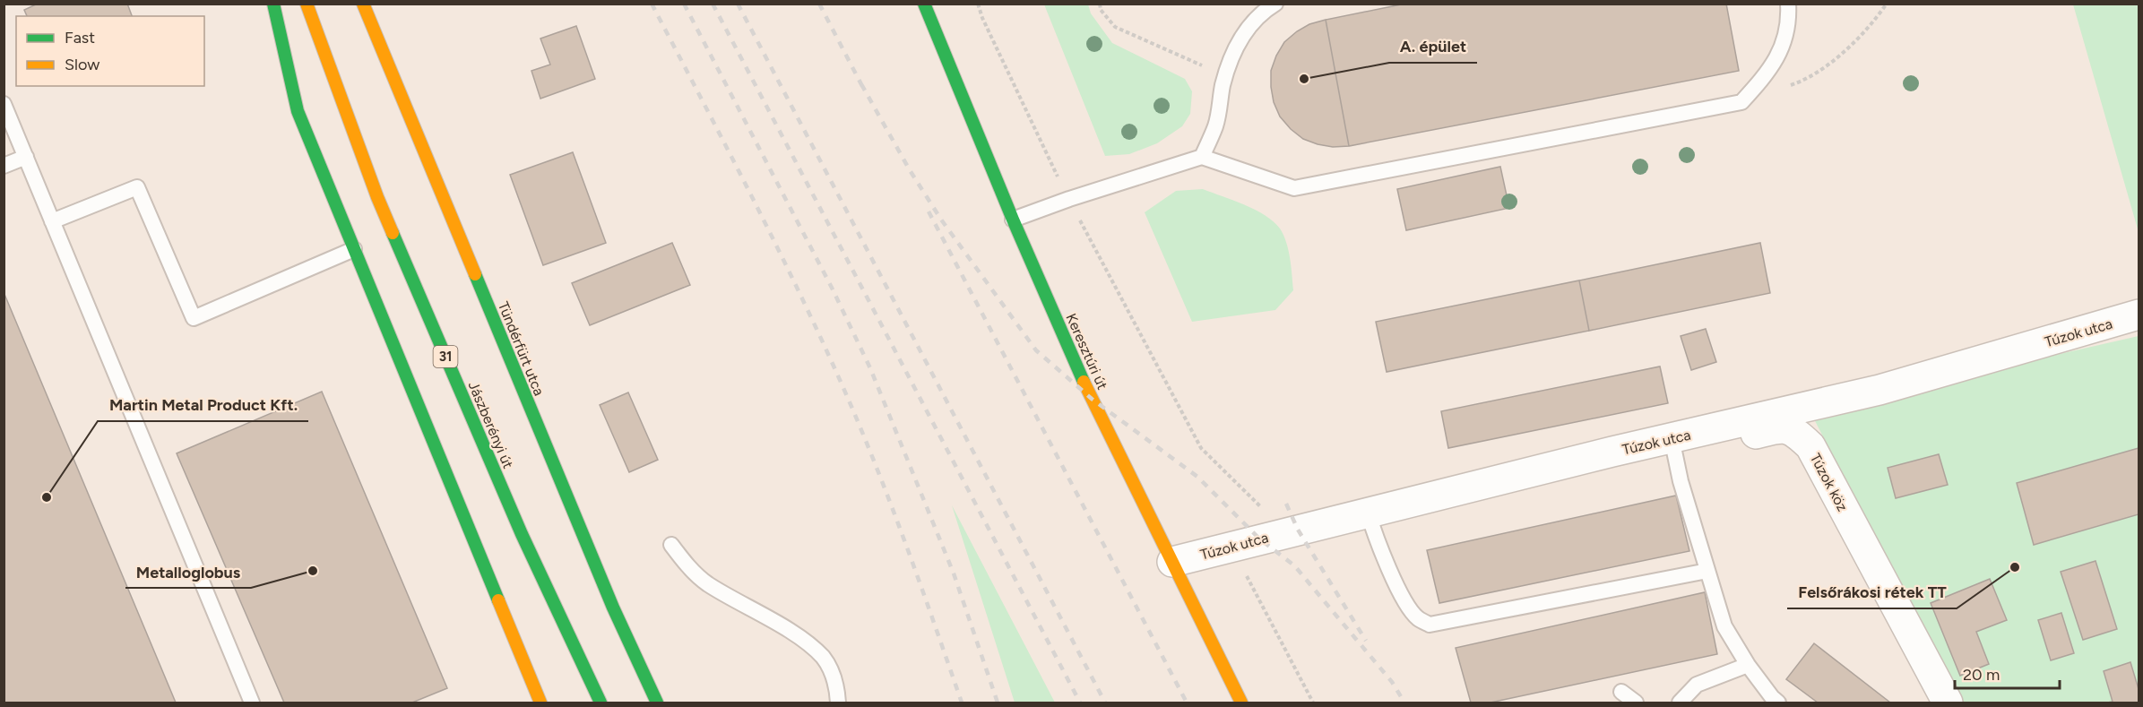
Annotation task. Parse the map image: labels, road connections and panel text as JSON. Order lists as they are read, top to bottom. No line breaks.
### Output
{"streets":{"main road":["Tündérfürt utca","Keresztúri út","31","Jászberényi út"],"street":["Túzok utca","Túzok köz"]},"crossings":[["Túzok utca","Keresztúri út"],["Túzok utca","Túzok köz"]],"places":["A. épület","Martin Metal Product Kft.","Felsőrákosi rétek TT","Metalloglobus"],"legend":["Fast","Slow"],"scale_bar":"20 m"}
